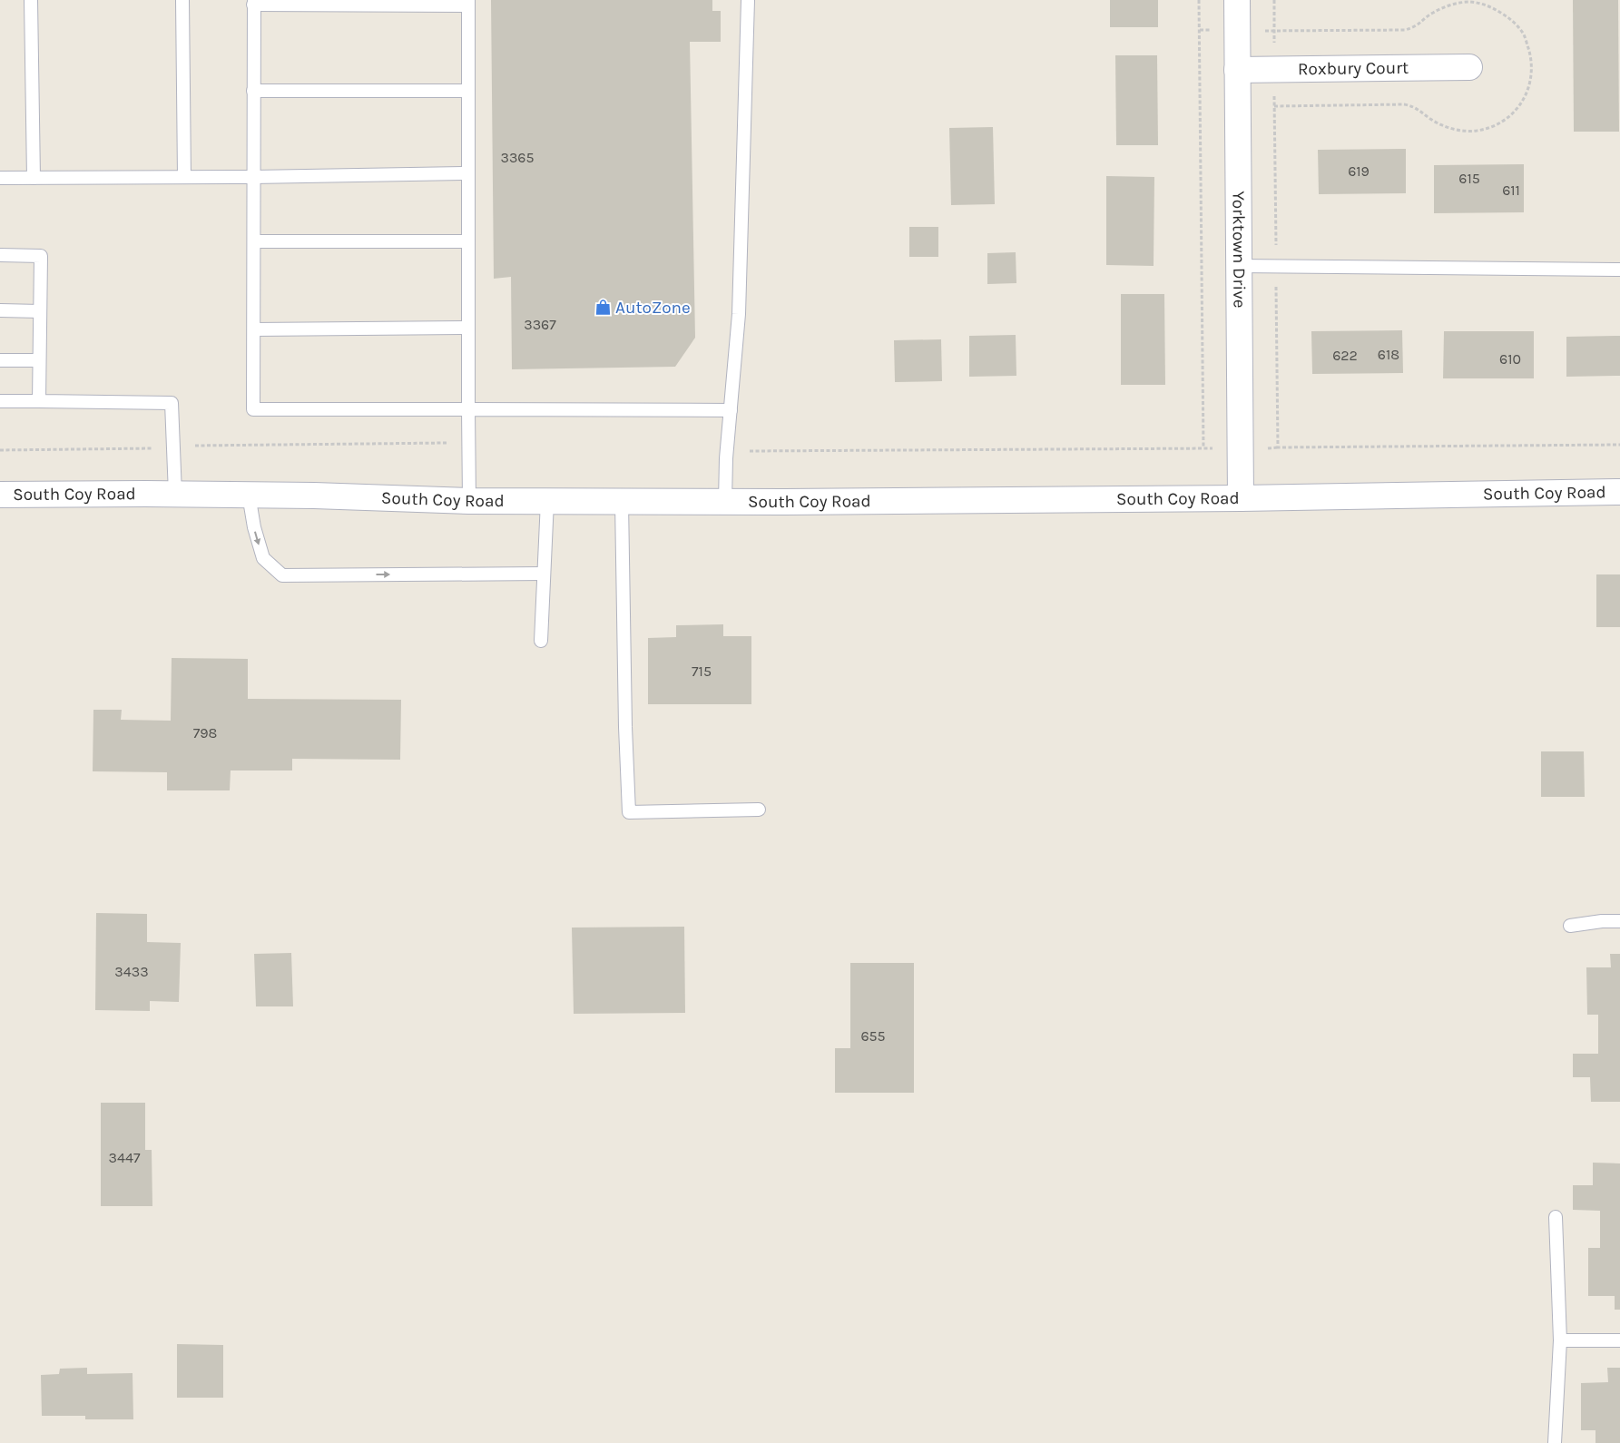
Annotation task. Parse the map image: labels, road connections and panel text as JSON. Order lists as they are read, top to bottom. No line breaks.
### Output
{"streets":{"street":["Roxbury Court","Yorktown Drive","South Coy Road"]},"crossings":[["Roxbury Court","Yorktown Drive"],["Yorktown Drive","South Coy Road"]],"places":{"shop":["AutoZone"]},"house_numbers":["3365","619","615","611","3367","618","622","610","715","798","3433","655","3447"]}
